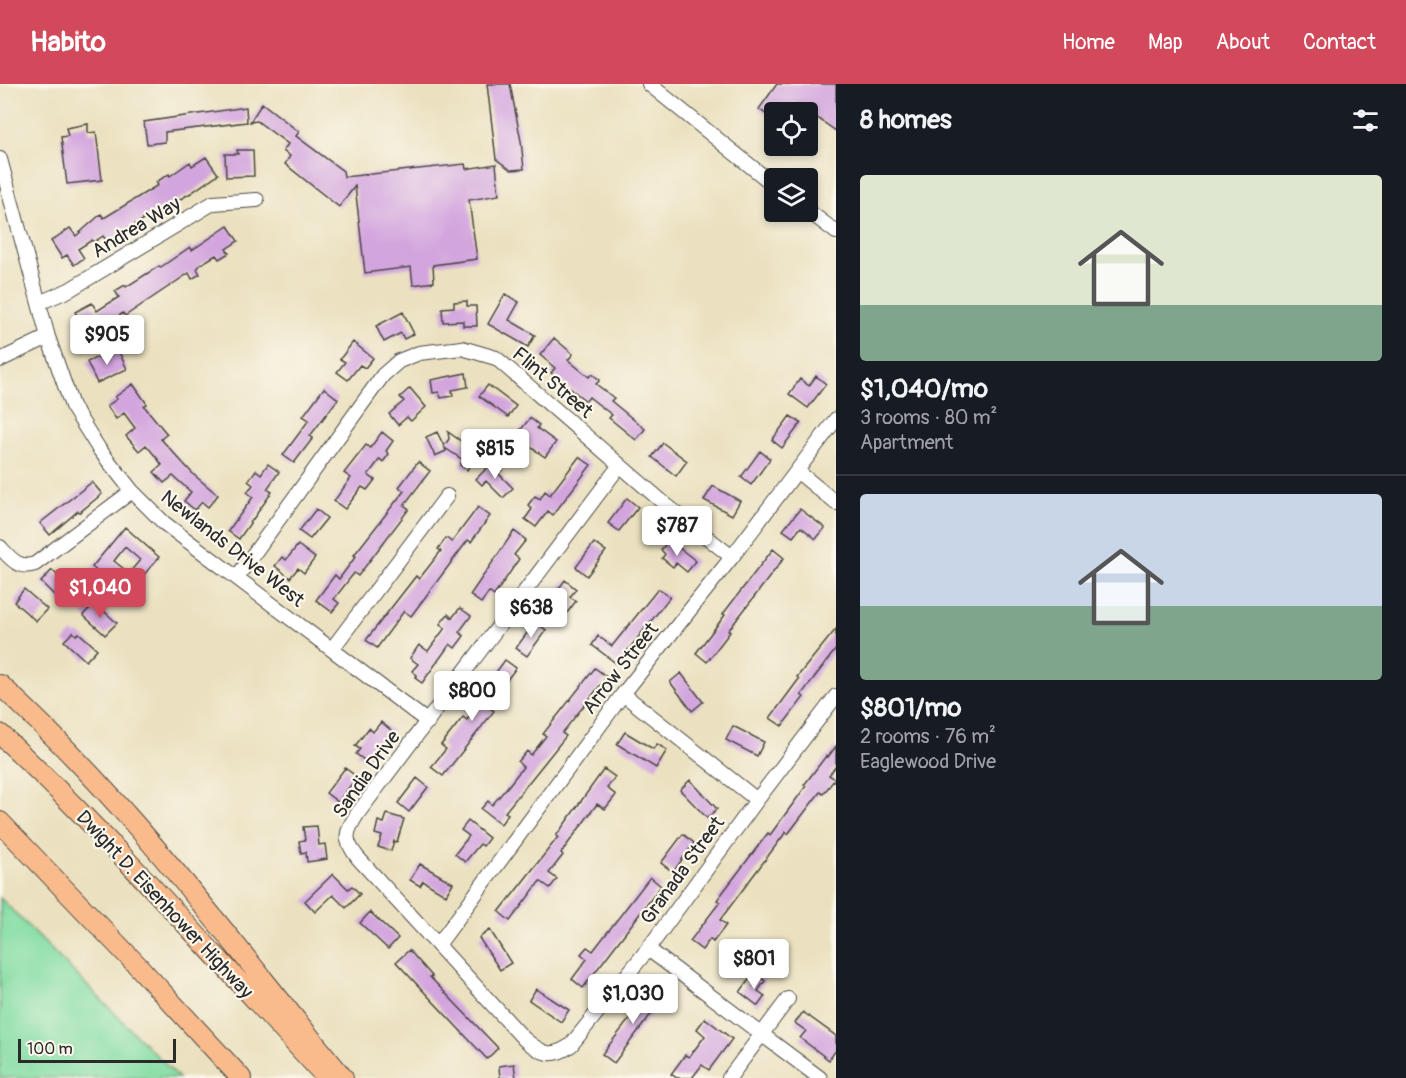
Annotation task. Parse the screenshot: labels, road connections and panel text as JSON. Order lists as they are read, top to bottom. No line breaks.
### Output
{"streets":{"highway":["Dwight D. Eisenhower Highway"],"street":["Andrea Way","Flint Street","Newlands Drive West","Arrow Street","Sandia Drive","Granada Street"]},"crossings":[["Andrea Way","Newlands Drive West"],["Flint Street","Newlands Drive West"],["Flint Street","Arrow Street"],["Flint Street","Sandia Drive"],["Newlands Drive West","Sandia Drive"],["Arrow Street","Sandia Drive"],["Sandia Drive","Granada Street"]],"scale_bar":"100 m","page":{"header":"Habito","nav":["Home","Map","About","Contact"],"heading":"8 homes","list":[{"name":"$1,040/mo","note":"3 rooms · 80 m² · Apartment"},{"name":"$801/mo","note":"2 rooms · 76 m² · Eaglewood Drive"}],"price":["$905","$815","$787","$1,040","$638","$800","$801","$1,030"],"scale":"100 m"}}
